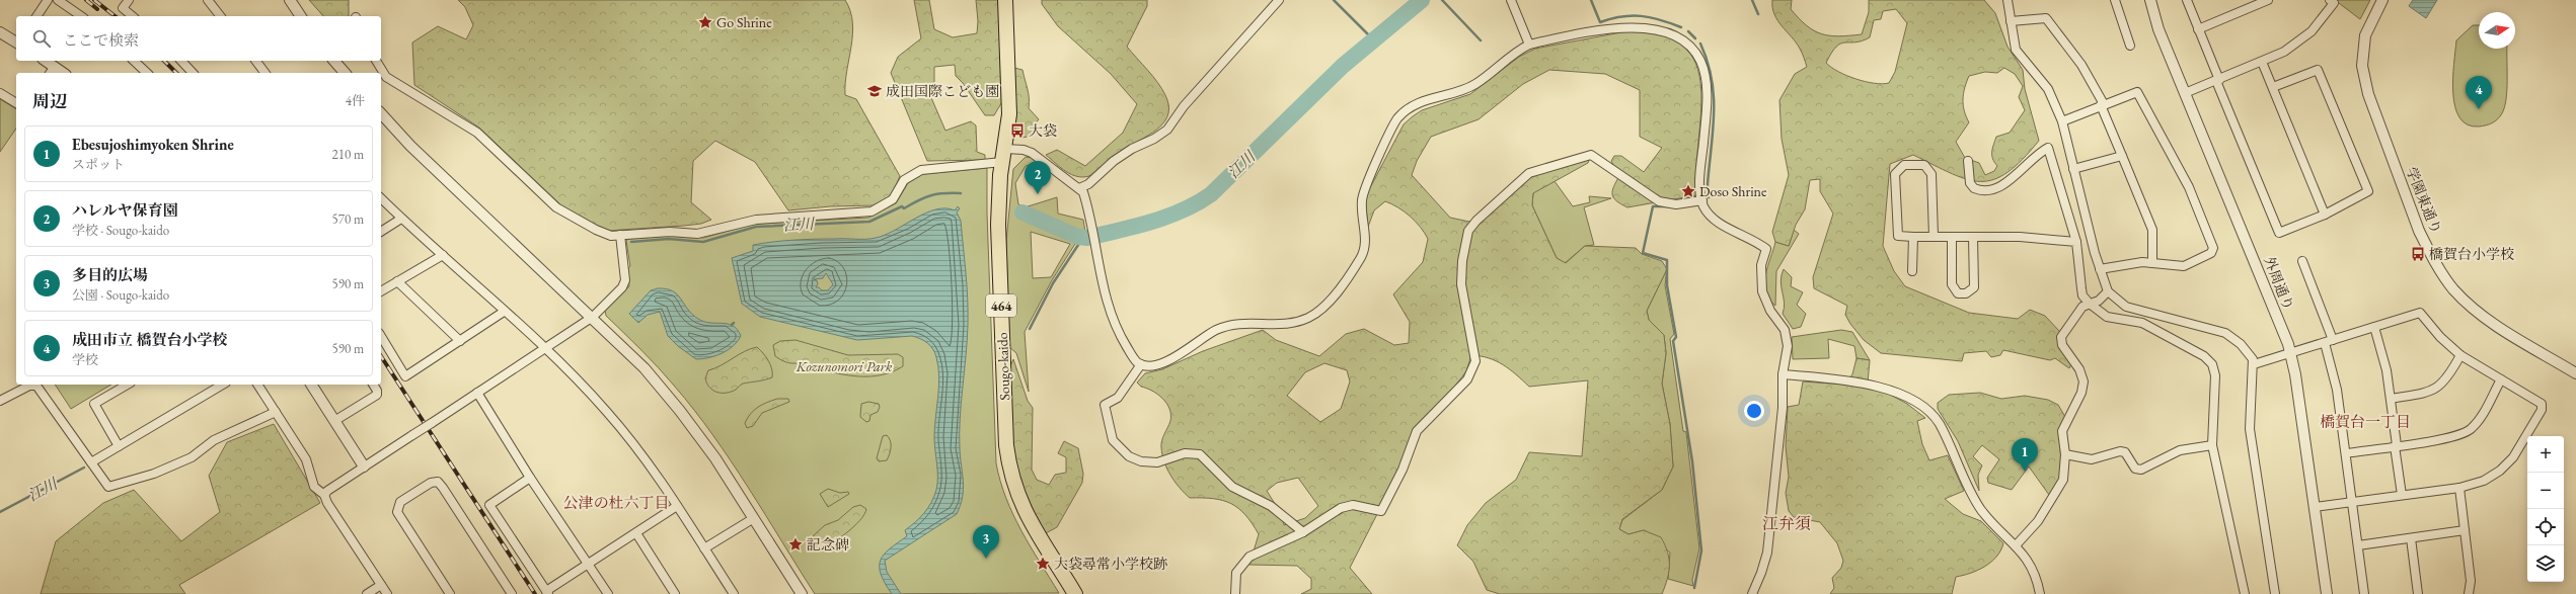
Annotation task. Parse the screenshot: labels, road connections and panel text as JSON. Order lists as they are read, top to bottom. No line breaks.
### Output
{"streets":{"highway":["464","Sougo-kaido"],"street":["学園東通り","外周通り"]},"districts":["橋賀台一丁目","公津の杜六丁目","江弁須"],"water":["江川"],"parks":["Kozunomori Park"],"places":{"place":["Go Shrine","Doso Shrine","記念碑","大袋尋常小学校跡"],"school or university":["成田国際こども園"],"bus stop":["大袋","橋賀台小学校"]},"north":"right","page":{"search":"ここで検索","heading":["周辺","4件"],"pins":["4","2","1","3"],"list":[{"mark":"1","name":"Ebesujoshimyoken Shrine","note":"スポット","value":"210 m"},{"mark":"2","name":"ハレルヤ保育園","note":"学校 · Sougo-kaido","value":"570 m"},{"mark":"3","name":"多目的広場","note":"公園 · Sougo-kaido","value":"590 m"},{"mark":"4","name":"成田市立 橋賀台小学校","note":"学校","value":"590 m"}],"map_buttons":["+","−"]}}
